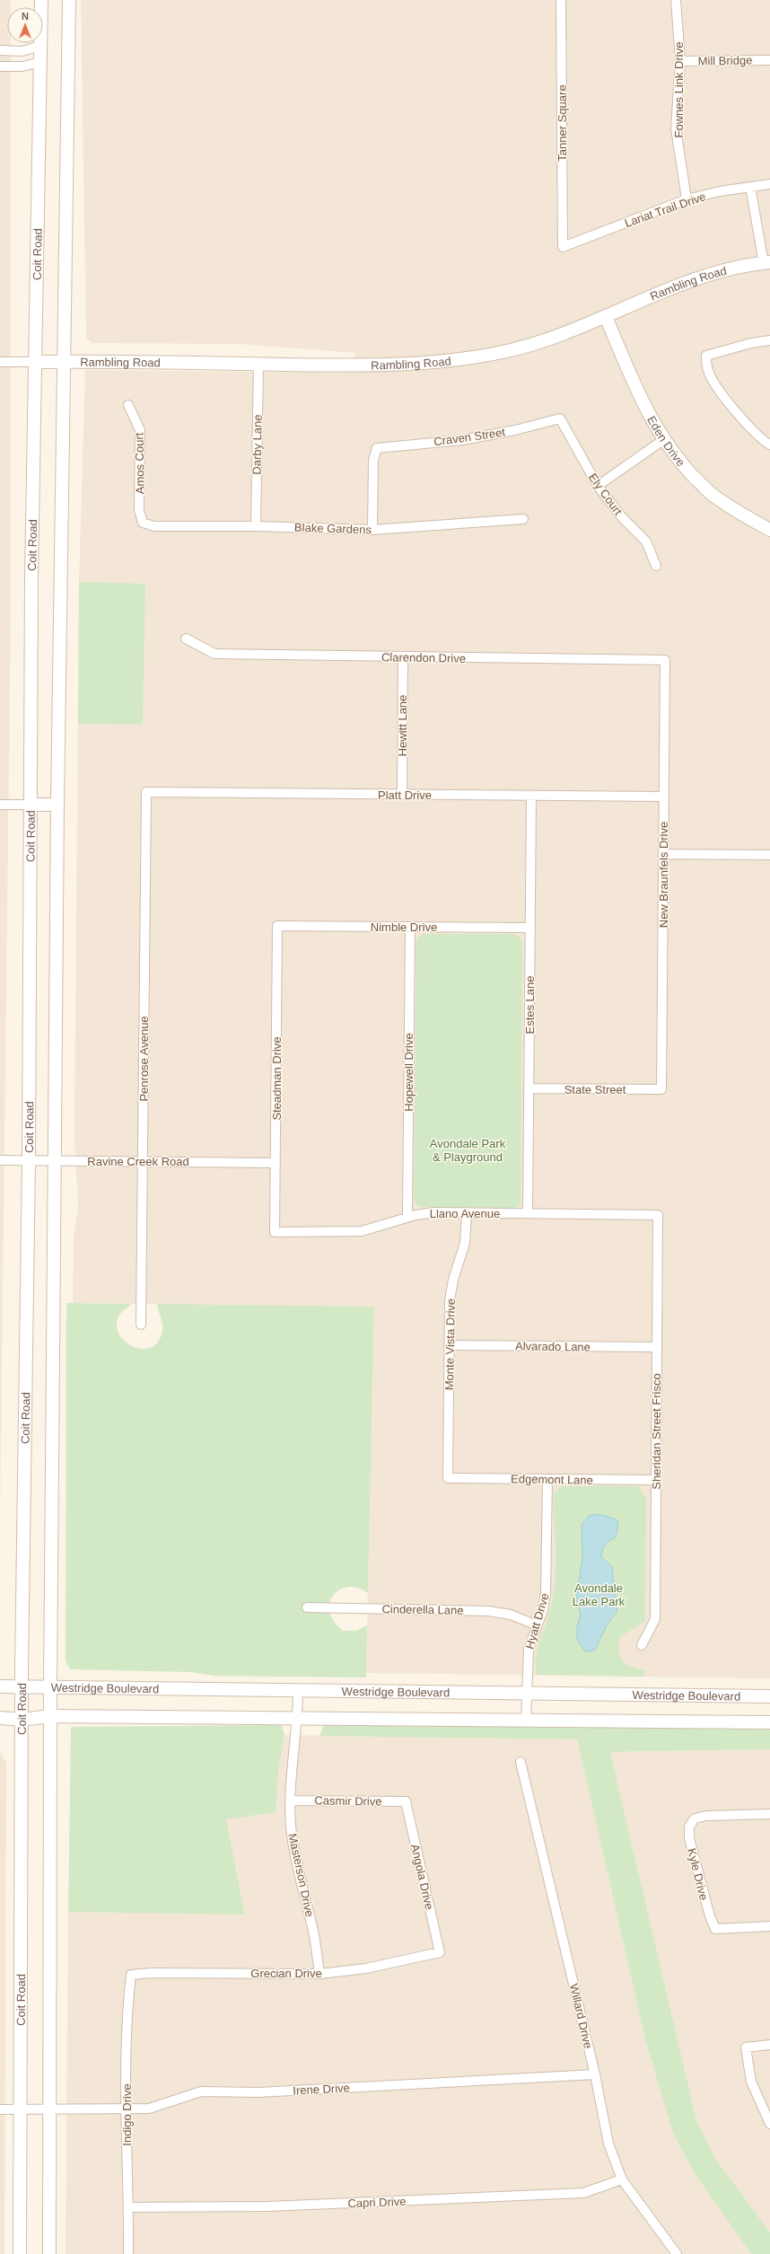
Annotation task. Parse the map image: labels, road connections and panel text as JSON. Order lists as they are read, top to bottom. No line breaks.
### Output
{"streets":{"main road":["Coit Road","Rambling Road","Eden Drive","Westridge Boulevard"],"street":["Mill Bridge","Fownes Link Drive","Tanner Square","Lariat Trail Drive","Craven Street","Darby Lane","Amos Court","Ely Court","Blake Gardens","Clarendon Drive","Hewitt Lane","Platt Drive","New Braunfels Drive","Nimble Drive","Estes Lane","Penrose Avenue","Hopewell Drive","Steadman Drive","State Street","Ravine Creek Road","Llano Avenue","Monte Vista Drive","Alvarado Lane","Sheridan Street Frisco","Edgemont Lane","Cinderella Lane","Hyatt Drive","Casmir Drive","Kyle Drive","Masterson Drive","Angola Drive","Grecian Drive","Willard Drive","Irene Drive","Indigo Drive","Capri Drive"]},"crossings":[["Mill Bridge","Fownes Link Drive"],["Fownes Link Drive","Lariat Trail Drive"],["Tanner Square","Lariat Trail Drive"],["Coit Road","Rambling Road"],["Coit Road","Ravine Creek Road"],["Coit Road","Westridge Boulevard"],["Coit Road","Irene Drive"],["Rambling Road","Eden Drive"],["Rambling Road","Darby Lane"],["Craven Street","Ely Court"],["Craven Street","Blake Gardens"],["Darby Lane","Blake Gardens"],["Amos Court","Blake Gardens"],["Clarendon Drive","Hewitt Lane"],["Clarendon Drive","New Braunfels Drive"],["Hewitt Lane","Platt Drive"],["Platt Drive","New Braunfels Drive"],["Platt Drive","Estes Lane"],["Platt Drive","Penrose Avenue"],["New Braunfels Drive","State Street"],["Nimble Drive","Estes Lane"],["Nimble Drive","Hopewell Drive"],["Nimble Drive","Steadman Drive"],["Estes Lane","State Street"],["Estes Lane","Llano Avenue"],["Penrose Avenue","Ravine Creek Road"],["Hopewell Drive","Llano Avenue"],["Steadman Drive","Ravine Creek Road"],["Steadman Drive","Llano Avenue"],["Llano Avenue","Monte Vista Drive"],["Llano Avenue","Sheridan Street Frisco"],["Monte Vista Drive","Alvarado Lane"],["Monte Vista Drive","Edgemont Lane"],["Alvarado Lane","Sheridan Street Frisco"],["Sheridan Street Frisco","Edgemont Lane"],["Edgemont Lane","Hyatt Drive"],["Cinderella Lane","Hyatt Drive"],["Hyatt Drive","Westridge Boulevard"],["Westridge Boulevard","Masterson Drive"],["Casmir Drive","Masterson Drive"],["Casmir Drive","Angola Drive"],["Masterson Drive","Grecian Drive"],["Angola Drive","Grecian Drive"],["Grecian Drive","Indigo Drive"],["Willard Drive","Irene Drive"],["Willard Drive","Capri Drive"],["Irene Drive","Indigo Drive"],["Indigo Drive","Capri Drive"]],"parks":["Avondale Park & Playground","Avondale Lake Park"],"north":"top"}
